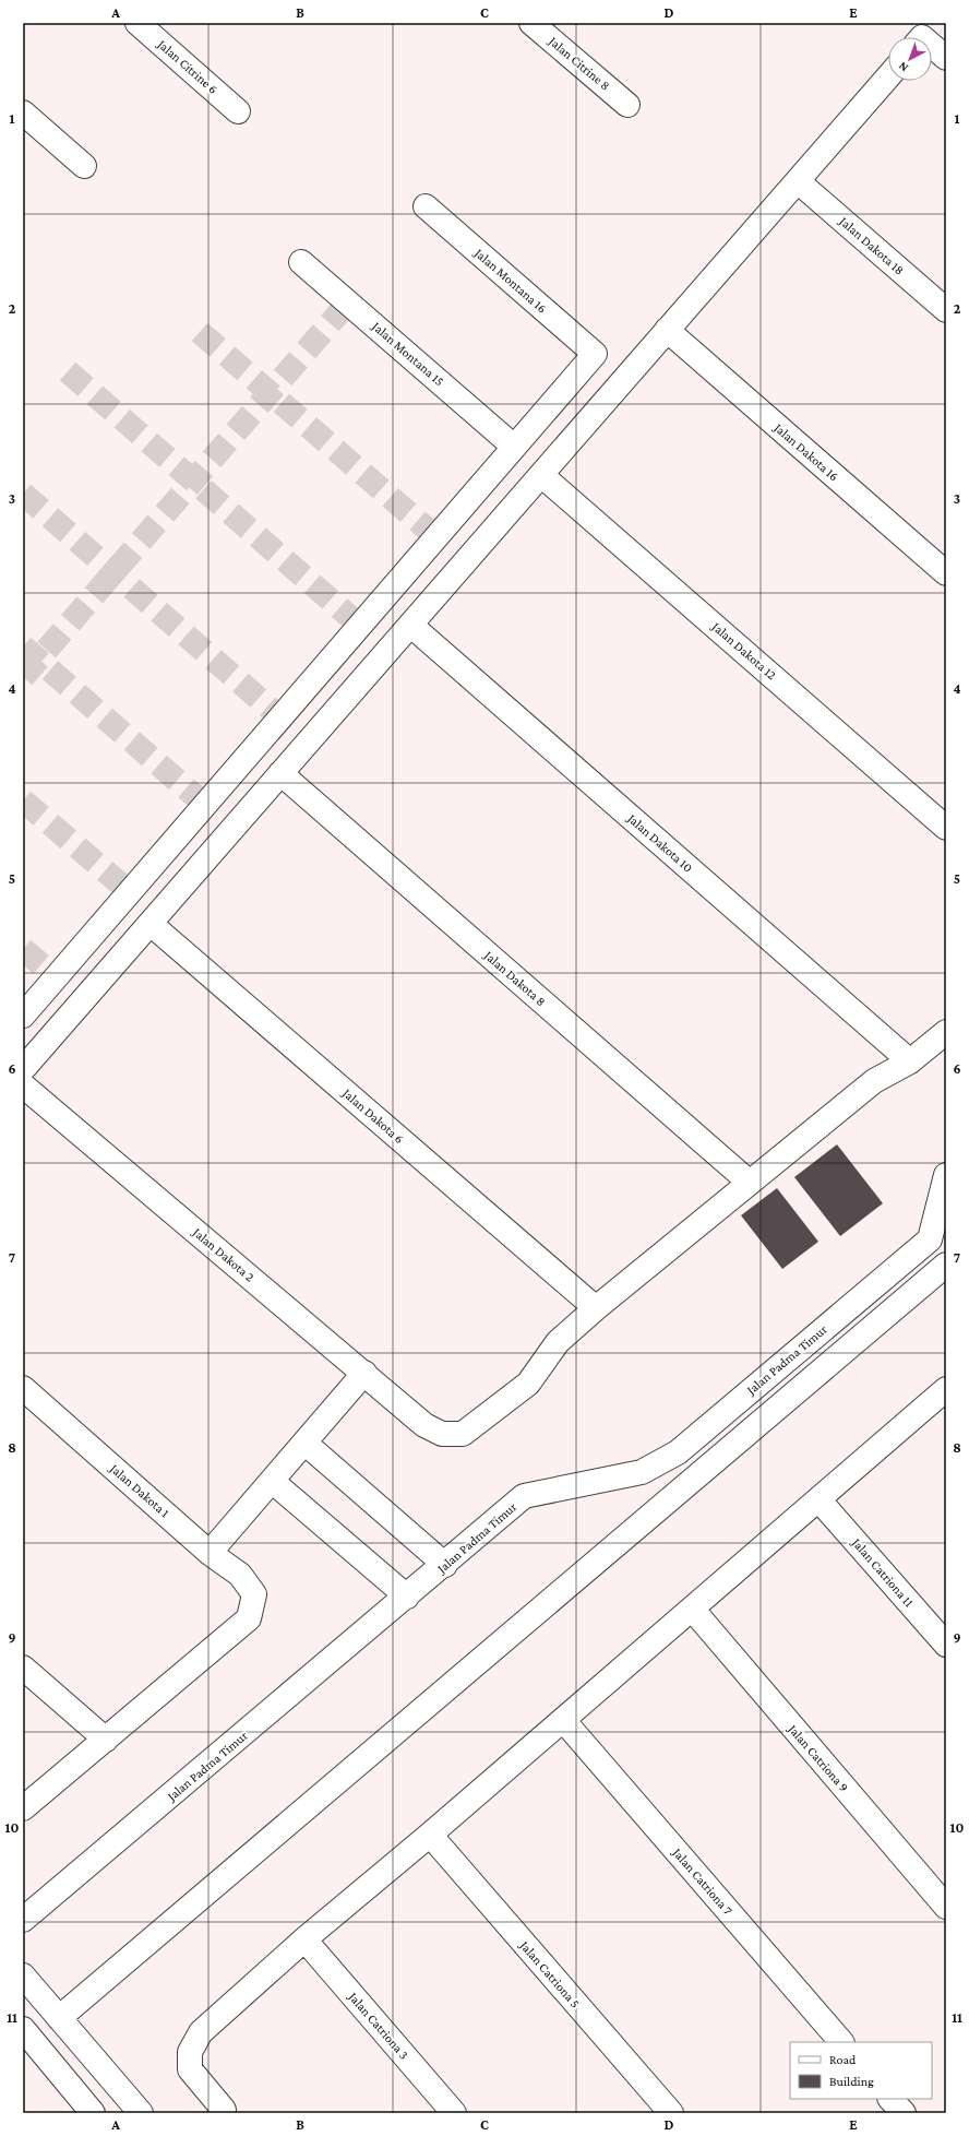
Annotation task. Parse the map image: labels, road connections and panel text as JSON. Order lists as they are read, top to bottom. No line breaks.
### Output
{"streets":{"street":["Jalan Citrine 8","Jalan Citrine 6","Jalan Dakota 18","Jalan Montana 16","Jalan Montana 15","Jalan Dakota 16","Jalan Dakota 12","Jalan Dakota 10","Jalan Dakota 8","Jalan Dakota 6","Jalan Dakota 2","Jalan Padma Timur","Jalan Dakota 1","Jalan Catriona 11","Jalan Catriona 9","Jalan Catriona 7","Jalan Catriona 5","Jalan Catriona 3"]},"crossings":[["Jalan Montana 16","Jalan Montana 15"],["Jalan Dakota 10","Jalan Dakota 2"],["Jalan Dakota 8","Jalan Dakota 2"],["Jalan Dakota 6","Jalan Dakota 2"]],"legend":["Road","Building"],"north":"bottom left","grid":{"columns":["A","B","C","D","E"],"rows":["1","2","3","4","5","6","7","8","9","10","11"]}}
